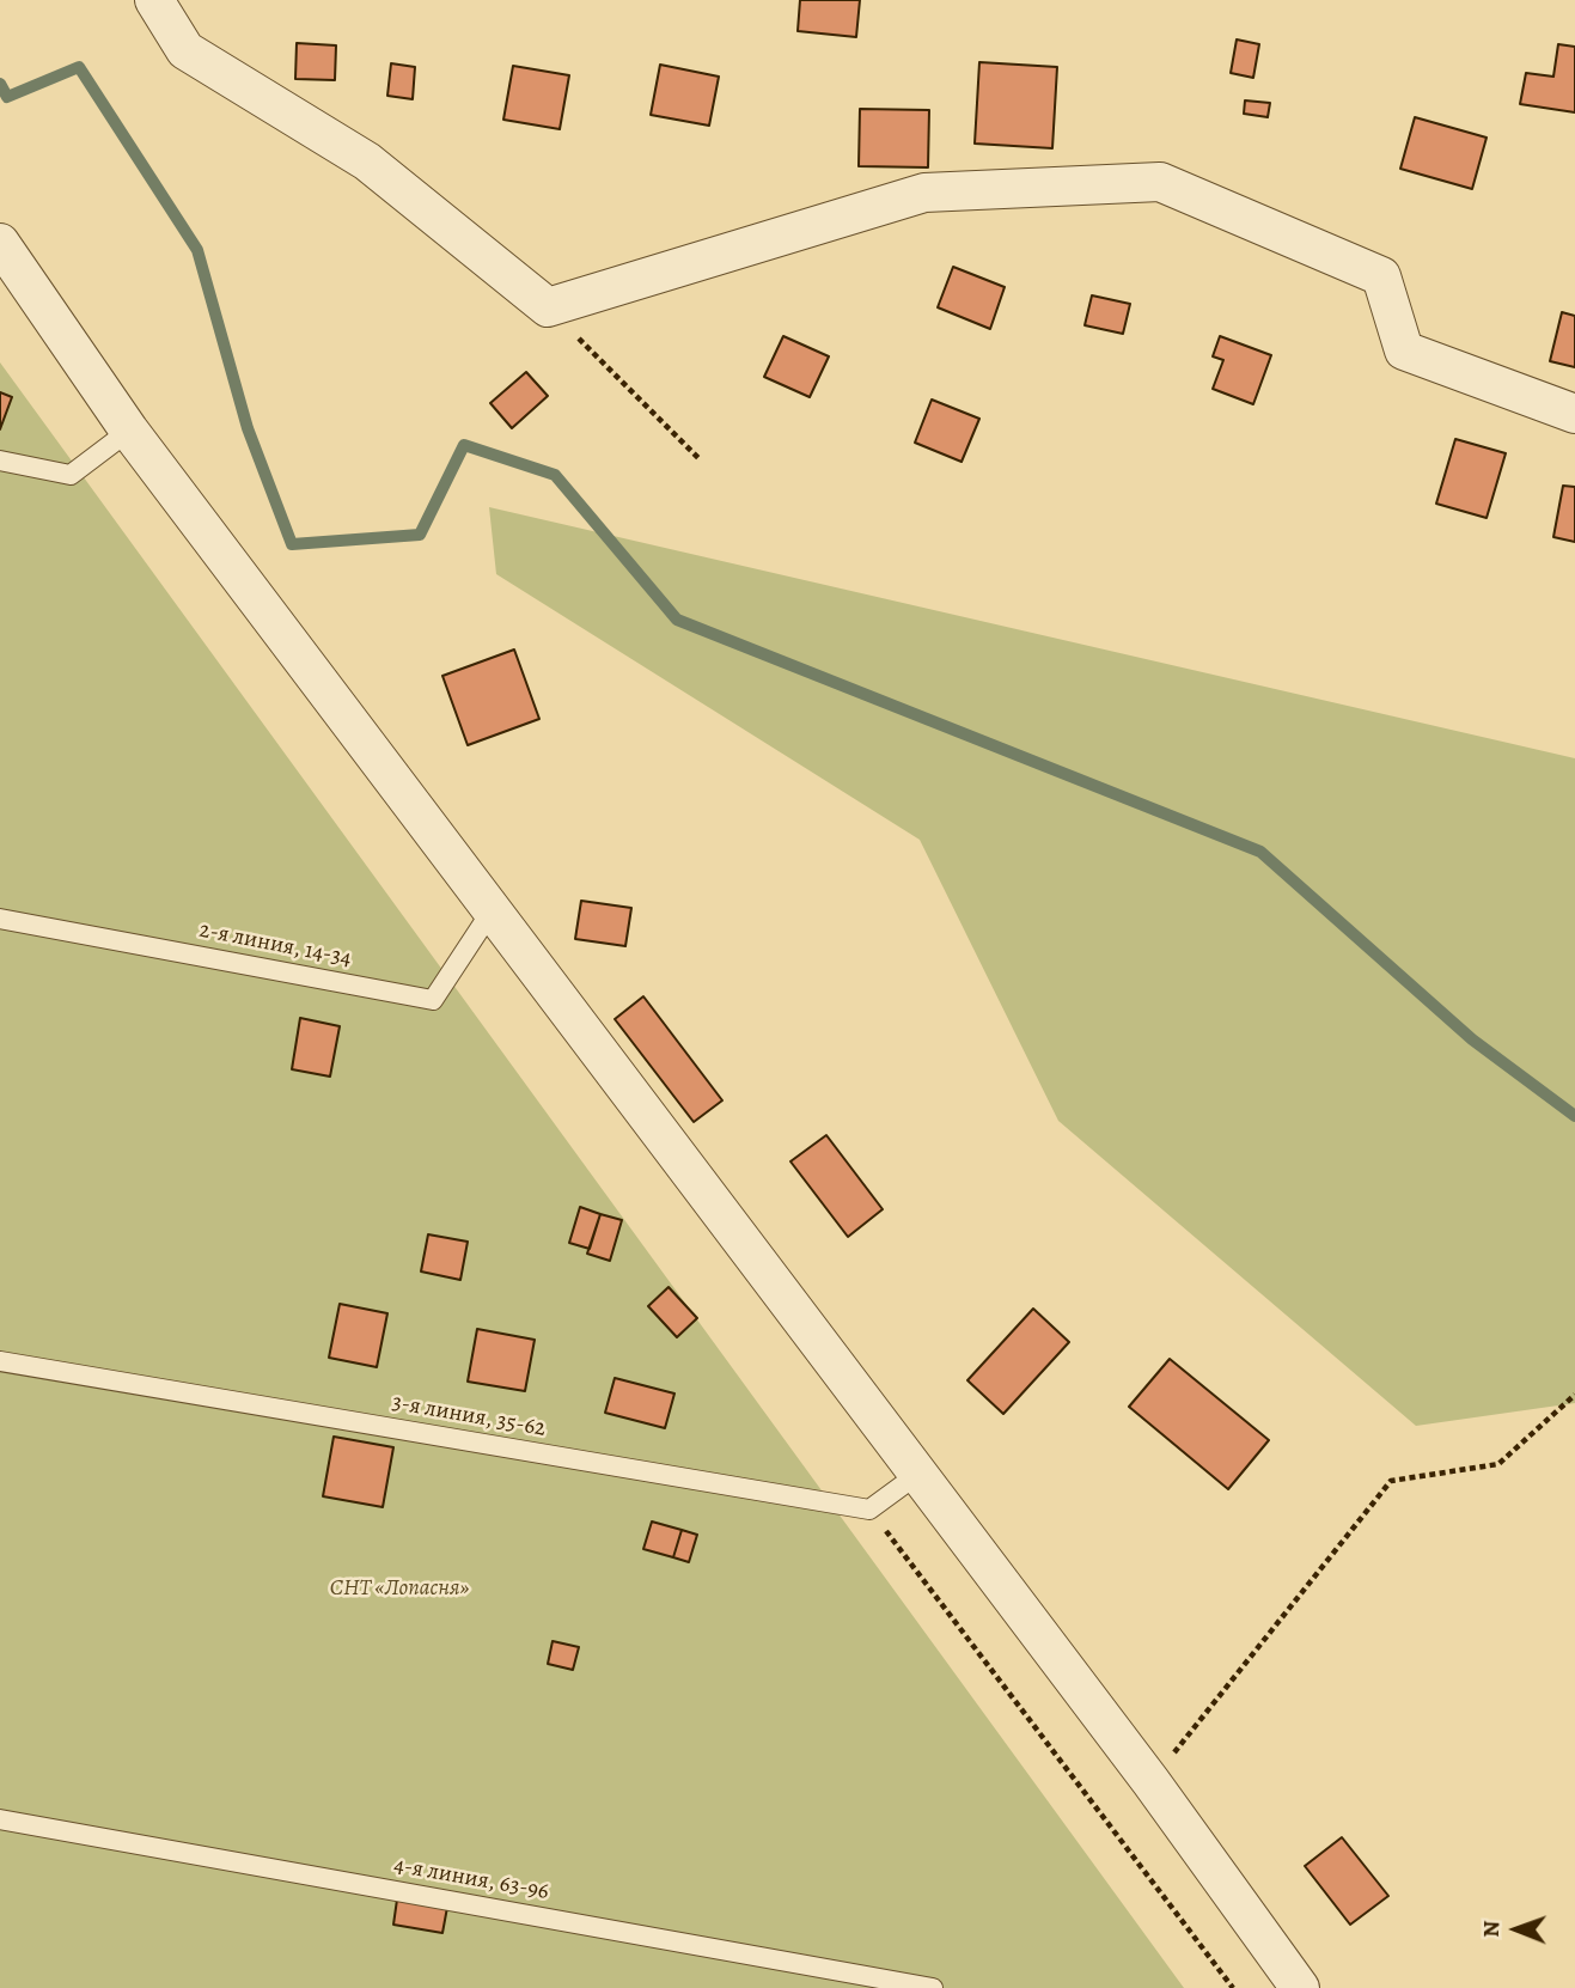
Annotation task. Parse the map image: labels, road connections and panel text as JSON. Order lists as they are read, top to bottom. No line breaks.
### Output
{"streets":{"lane":["2-я линия, 14-34","3-я линия, 35-62","4-я линия, 63-96"]},"parks":["СНТ «Лопасня»"],"north":"left"}
